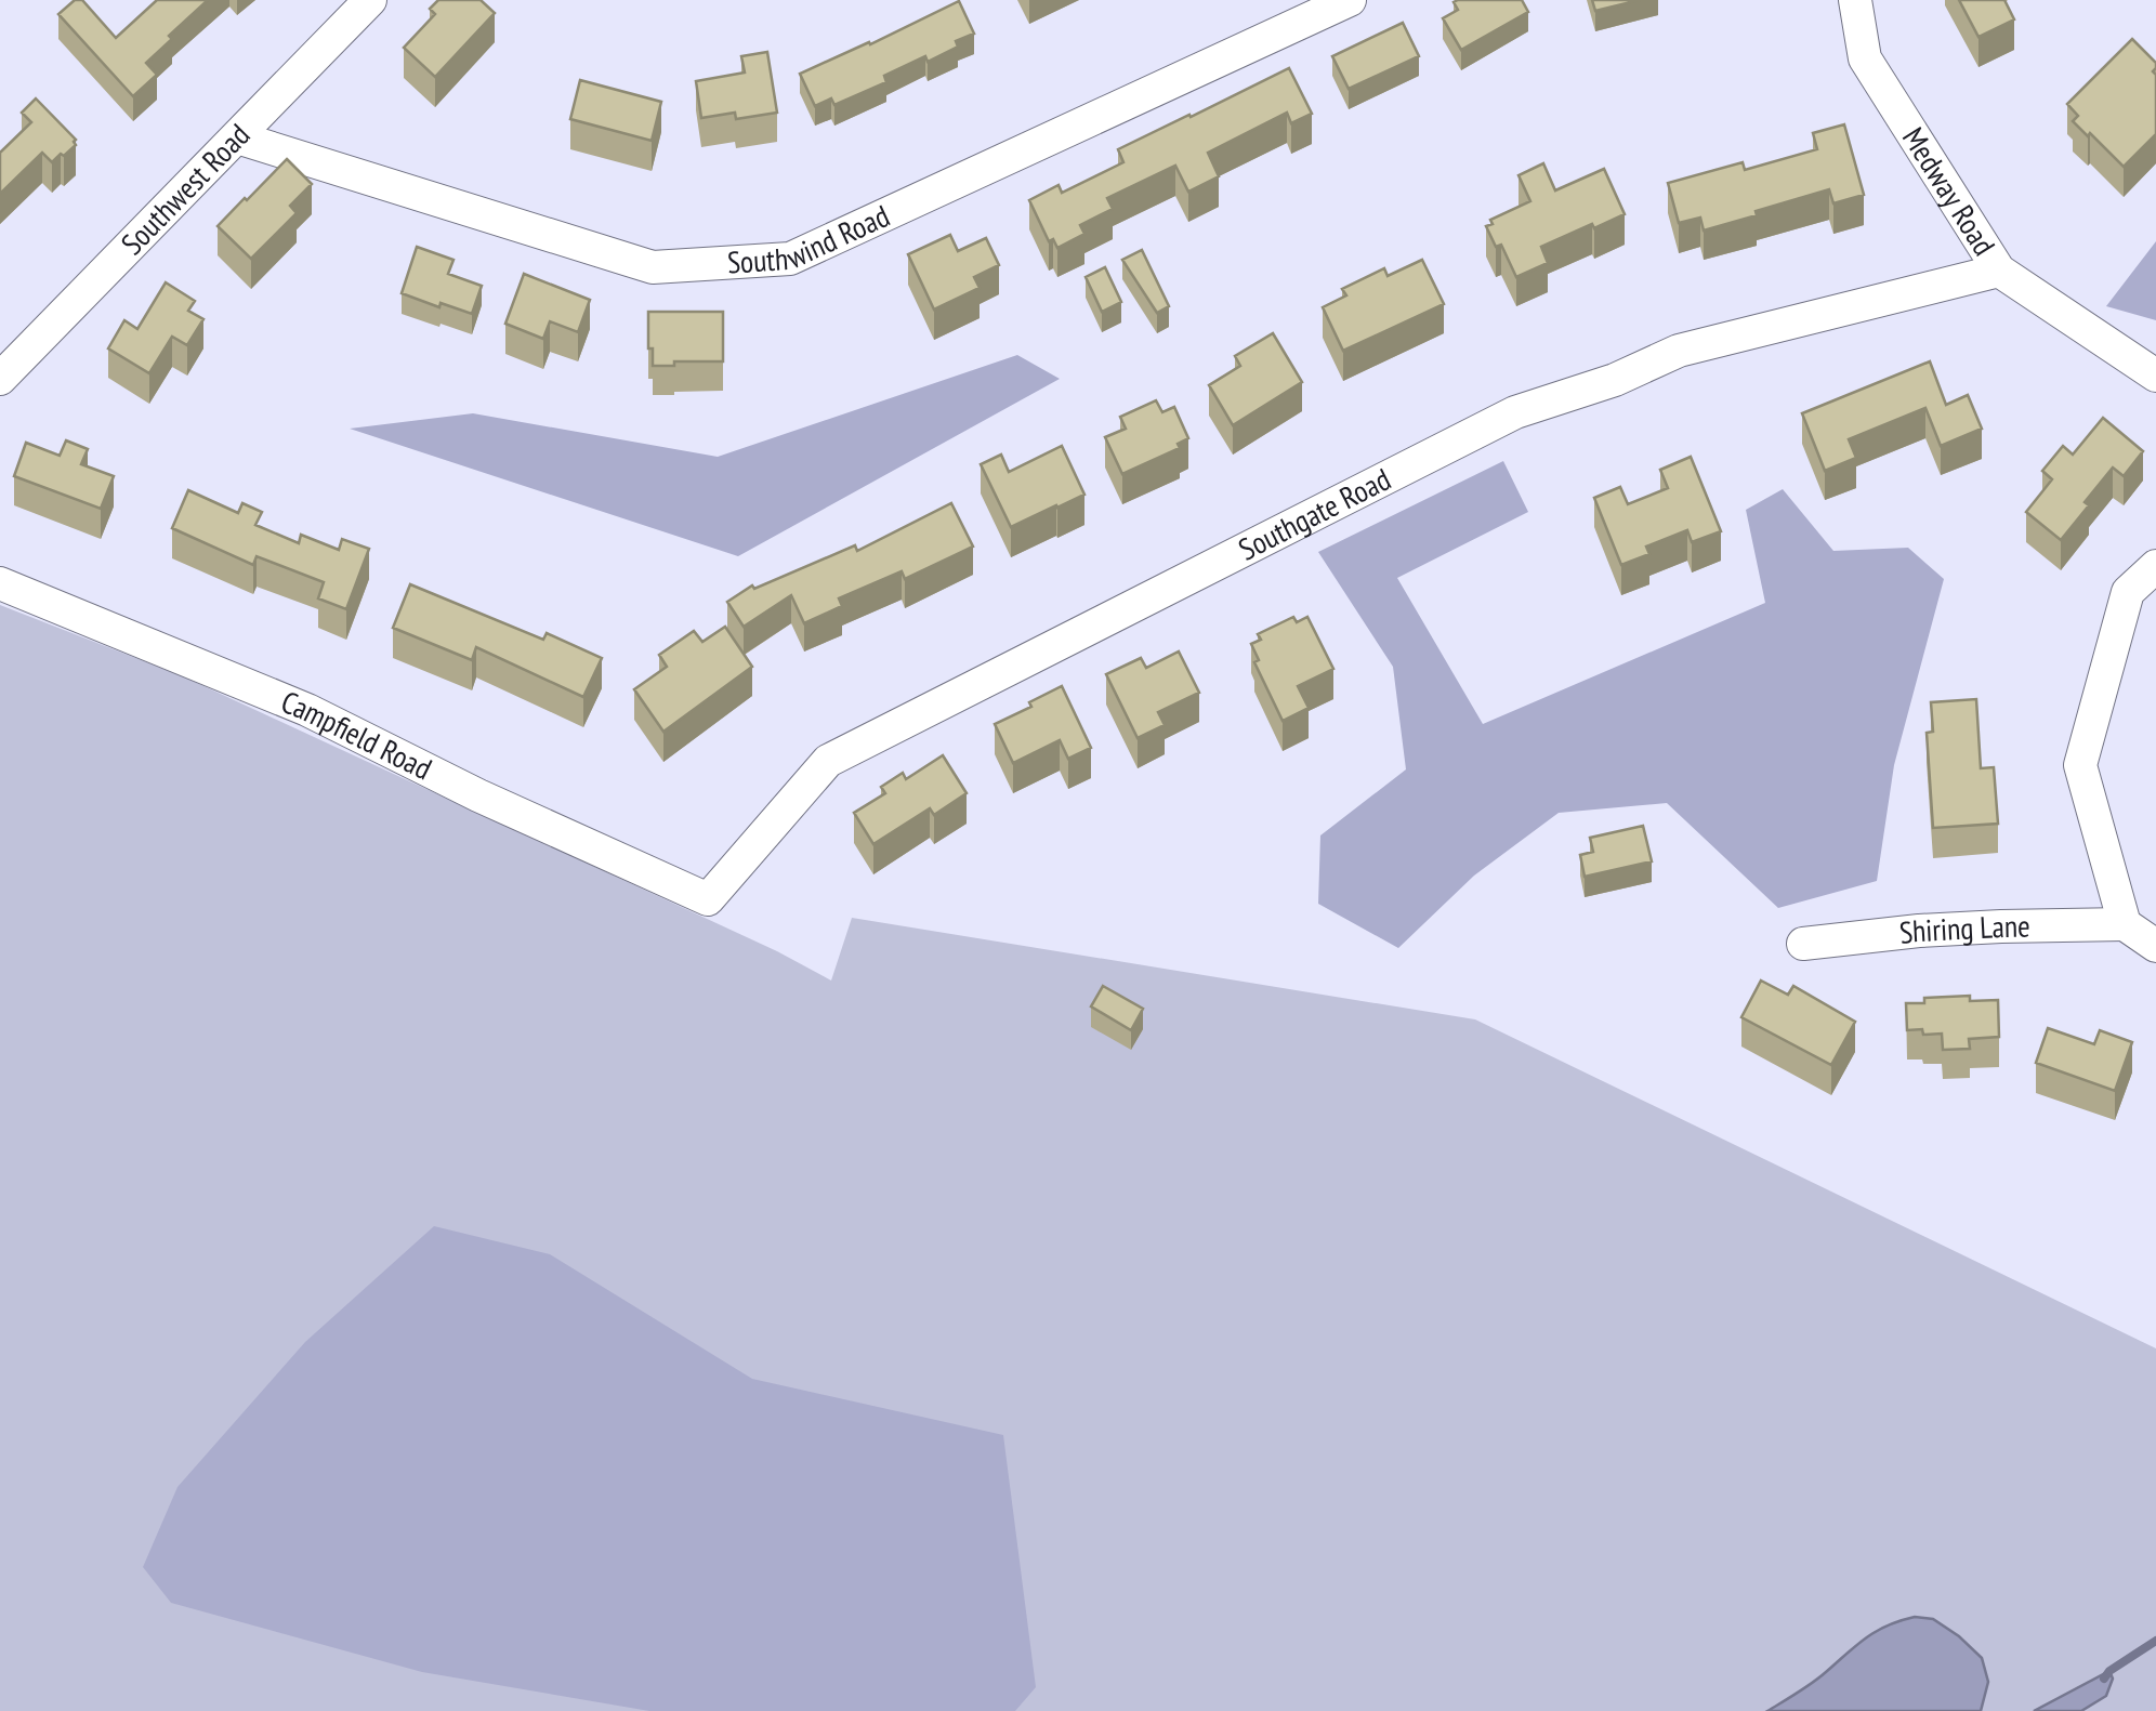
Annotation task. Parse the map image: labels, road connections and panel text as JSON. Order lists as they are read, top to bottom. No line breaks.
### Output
{"streets":{"street":["Southwest Road","Medway Road","Southwind Road","Southgate Road","Campfield Road","Shiring Lane"]},"crossings":[["Southwest Road","Southwind Road"],["Medway Road","Southgate Road"],["Southgate Road","Campfield Road"]]}
